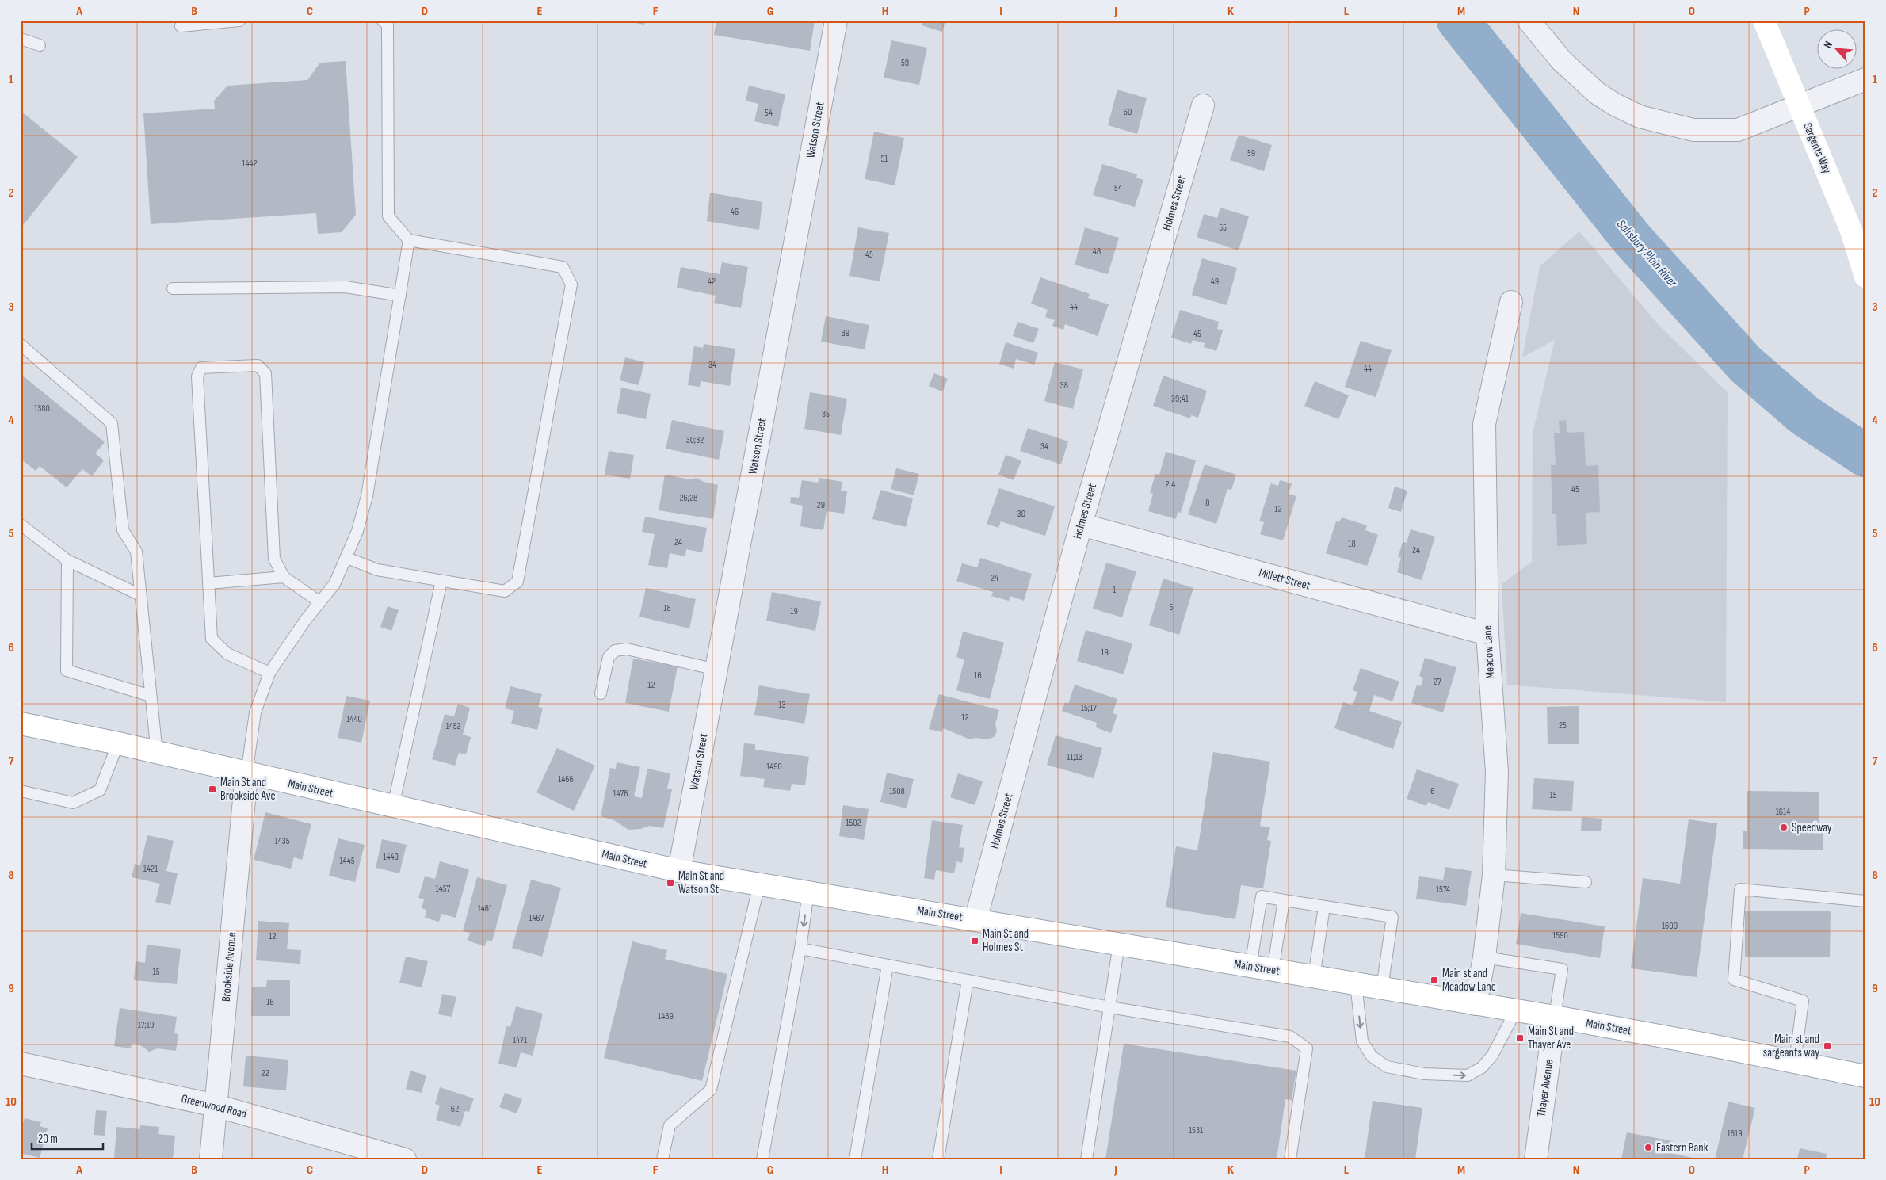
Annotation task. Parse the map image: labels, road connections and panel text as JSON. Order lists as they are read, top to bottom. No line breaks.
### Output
{"streets":{"main road":["Sargents Way","Main Street"],"street":["Watson Street","Holmes Street","Millett Street","Meadow Lane","Brookside Avenue","Thayer Avenue","Greenwood Road"]},"crossings":[["Watson Street","Main Street"],["Holmes Street","Millett Street"],["Holmes Street","Main Street"],["Millett Street","Meadow Lane"],["Meadow Lane","Main Street"],["Main Street","Brookside Avenue"],["Main Street","Thayer Avenue"],["Brookside Avenue","Greenwood Road"]],"water":["Salisbury Plain River"],"places":{"transit":["Main St and Brookside Ave","Main St and Watson St","Main St and Holmes St","Main st and Meadow Lane","Main St and Thayer Ave","Main st and sargeants way"],"other":["Speedway","Eastern Bank"]},"house_numbers":["59","60","54","59","51","1442","54","46","55","48","45","42","49","44","39","45","34","44","38","39;41","1380","35","30;32","34","2;4","45","26;28","8","29","12","30","24","18","24","24","1","5","18","19","19","16","27","12","13","15;17","12","1440","25","1452","11;13","1490","1466","1508","6","1476","15","1614","1502","1435","1449","1445","1421","1457","1574","1461","1467","1600","1590","12","15","16","1489","17;19","1471","22","62","1531","1619"],"scale_bar":"20 m","north":"top left","grid":{"columns":["A","B","C","D","E","F","G","H","I","J","K","L","M","N","O","P"],"rows":["1","2","3","4","5","6","7","8","9","10"]}}
